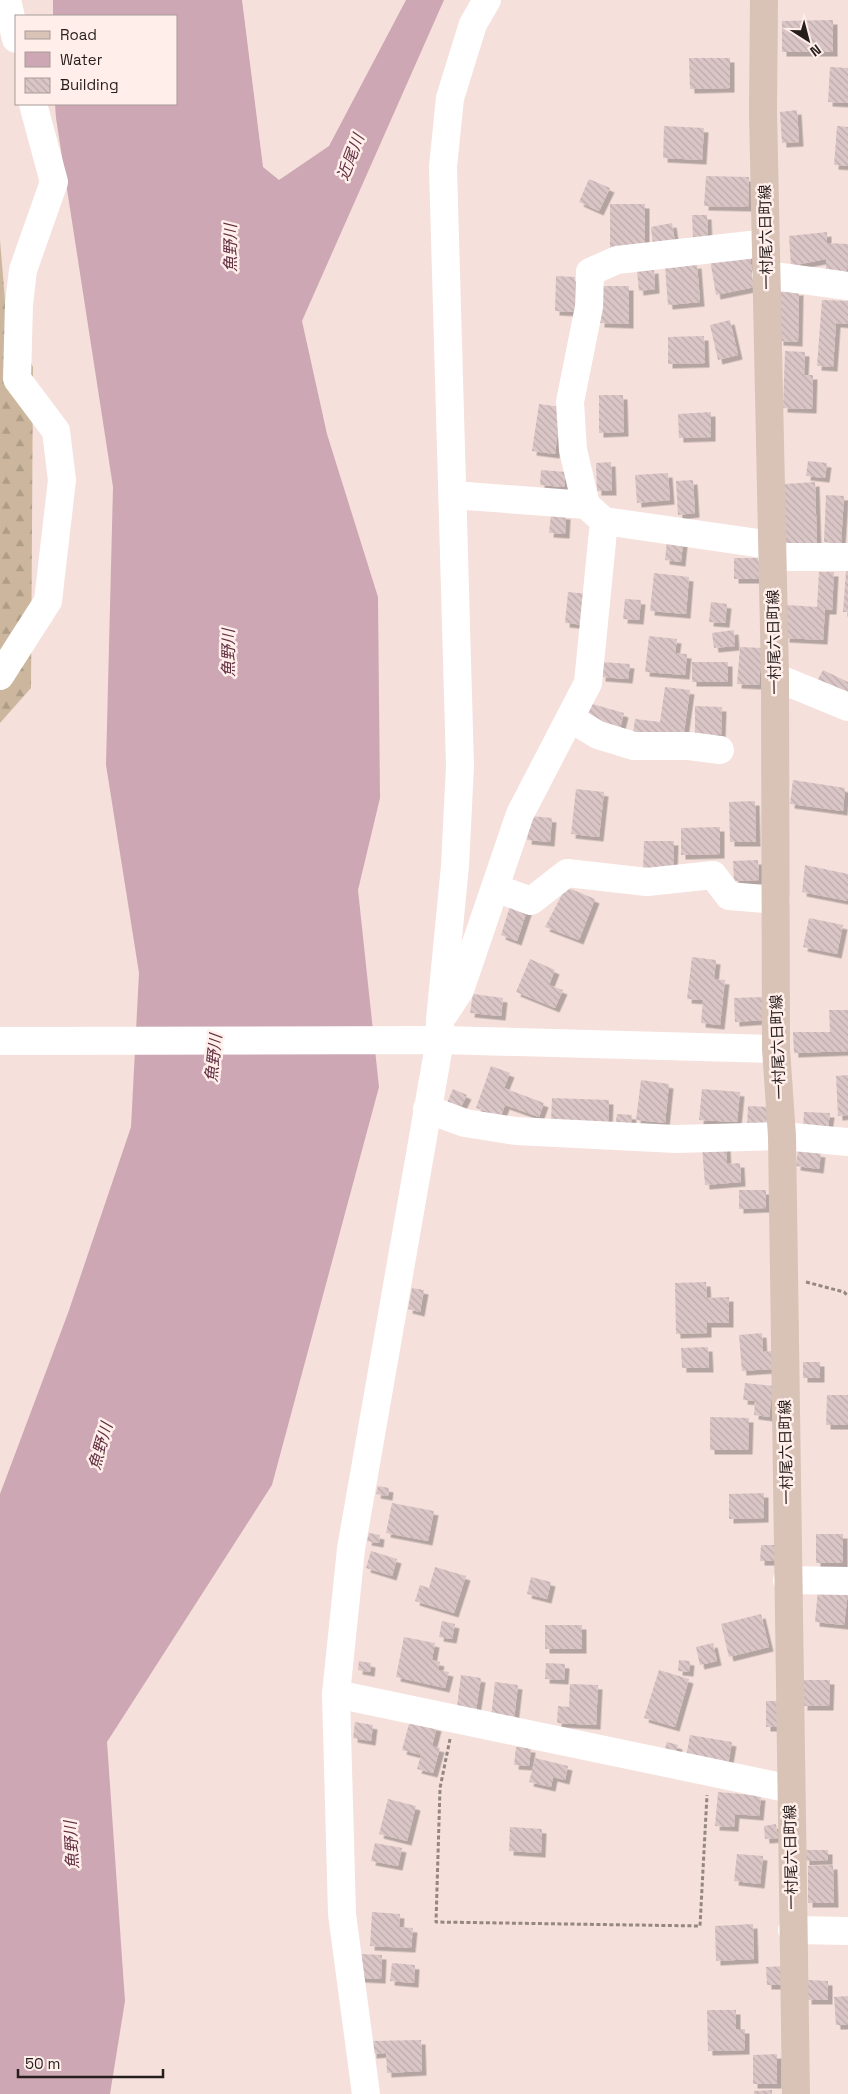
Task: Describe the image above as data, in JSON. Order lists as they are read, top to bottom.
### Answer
{
  "streets": {
    "main road": ["一村尾六日町線"]
  },
  "water": ["近尾川", "魚野川"],
  "legend": ["Road", "Water", "Building"],
  "scale_bar": "50 m",
  "north": "bottom right"
}
